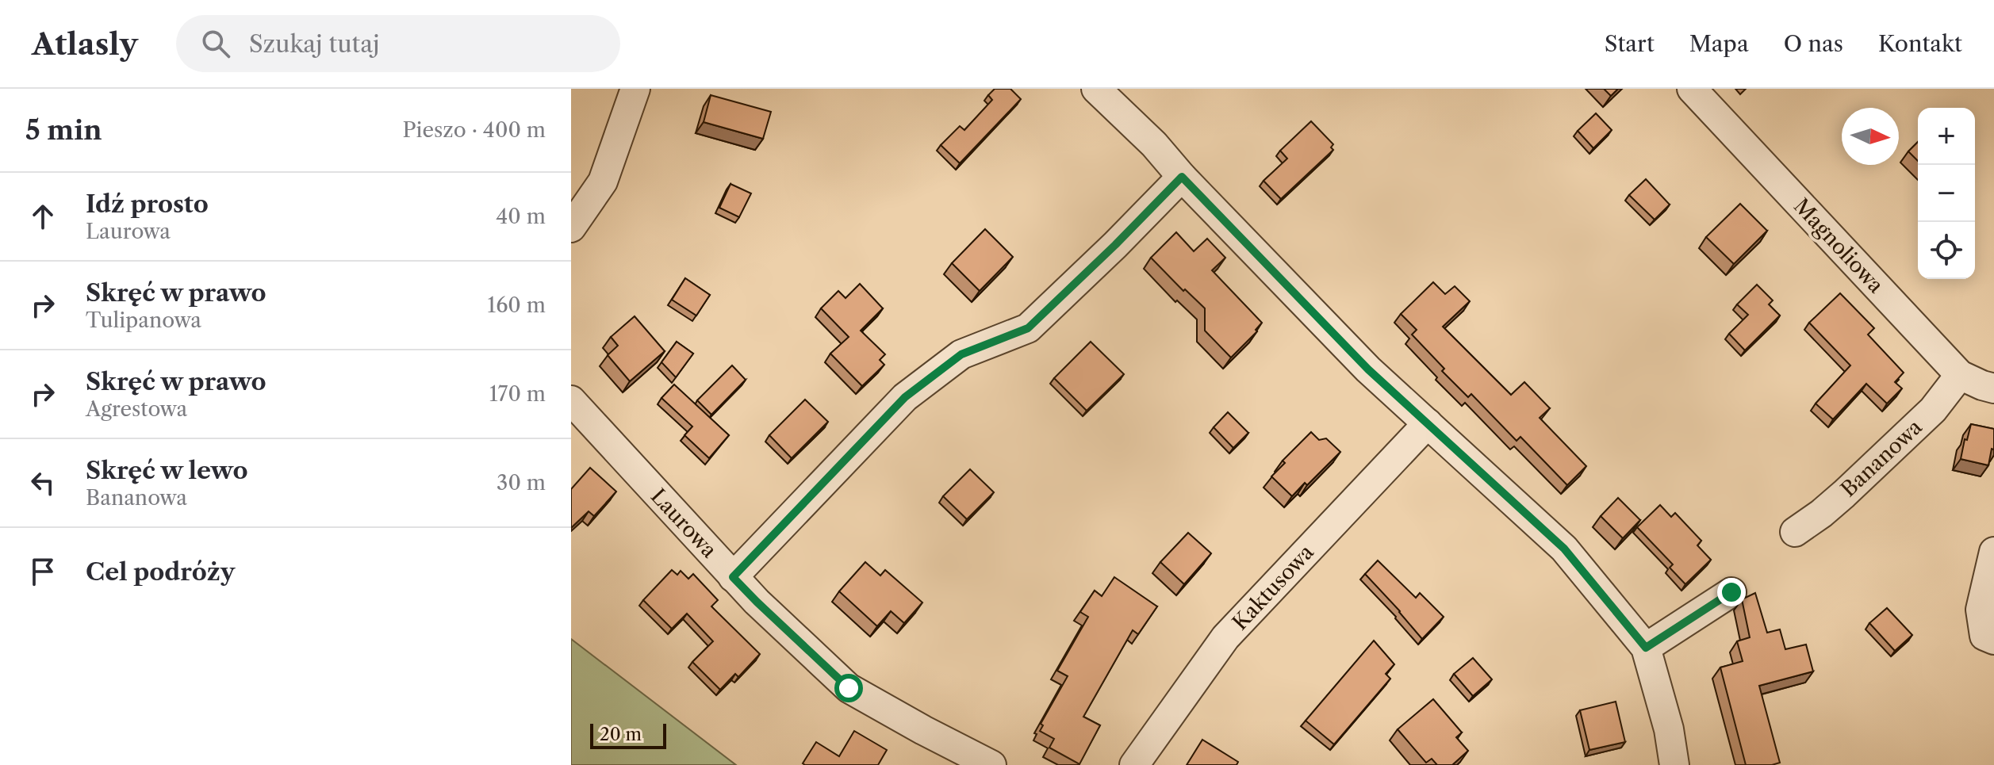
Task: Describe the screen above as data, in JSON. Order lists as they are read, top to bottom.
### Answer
{
  "streets": {
    "street": [
      "Magnoliowa",
      "Bananowa",
      "Laurowa",
      "Kaktusowa"
    ]
  },
  "crossings": [
    ["Magnoliowa", "Bananowa"]
  ],
  "scale_bar": "20 m",
  "north": "right",
  "page": {
    "header": "Atlasly",
    "search": "Szukaj tutaj",
    "nav": [
      "Start",
      "Mapa",
      "O nas",
      "Kontakt"
    ],
    "heading": ["5 min", "Pieszo · 400 m"],
    "map_buttons": ["+", "−"],
    "list": [
      ["Idź prosto", "Laurowa", "40 m"],
      ["Skręć w prawo", "Tulipanowa", "160 m"],
      ["Skręć w prawo", "Agrestowa", "170 m"],
      ["Skręć w lewo", "Bananowa", "30 m"],
      "Cel podróży"
    ],
    "scale": "20 m"
  }
}
